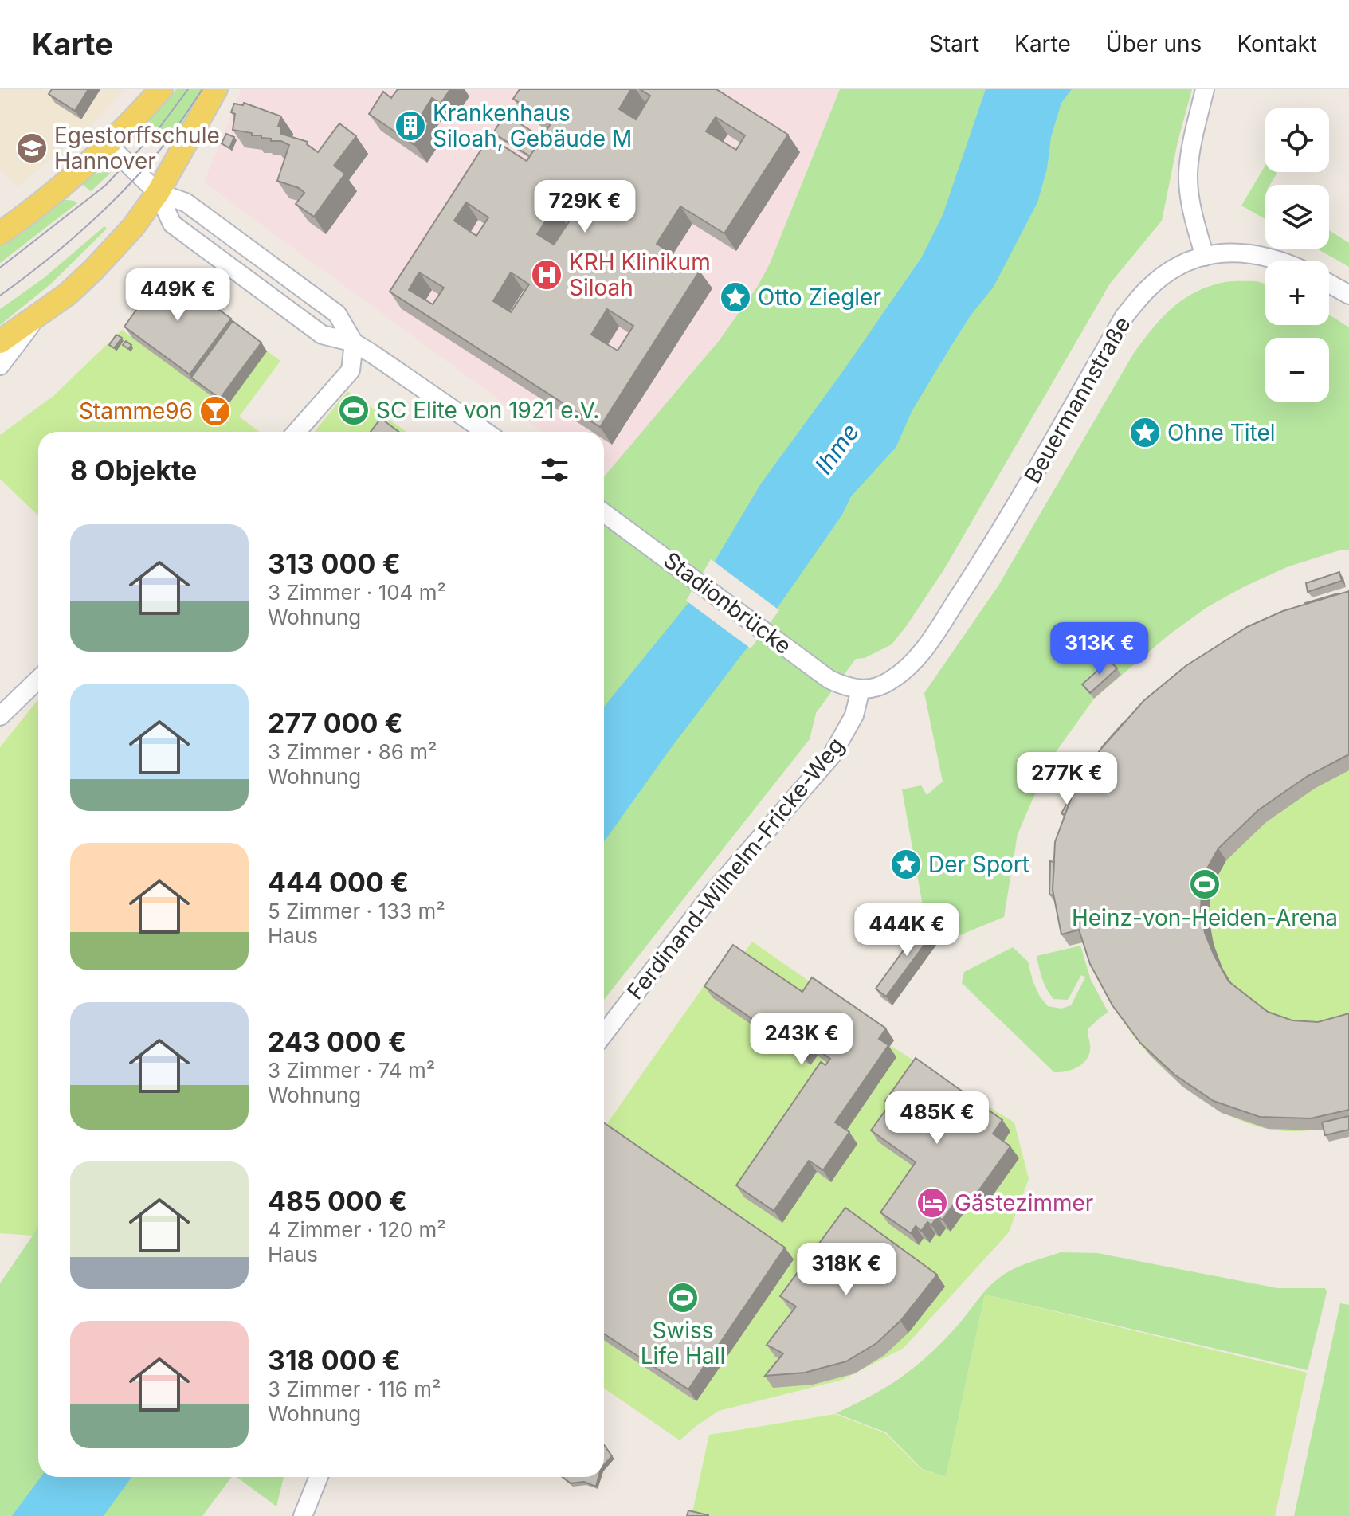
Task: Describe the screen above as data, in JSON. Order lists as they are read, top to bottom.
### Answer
{
  "streets": {
    "street": ["Beuermannstraße", "Stadionbrücke", "Ferdinand-Wilhelm-Fricke-Weg"]
  },
  "crossings": [
    ["Beuermannstraße", "Stadionbrücke"],
    ["Beuermannstraße", "Ferdinand-Wilhelm-Fricke-Weg"],
    ["Stadionbrücke", "Ferdinand-Wilhelm-Fricke-Weg"]
  ],
  "water": ["Ihme"],
  "places": {
    "building": ["Krankenhaus Siloah, Gebäude M"],
    "school or university": ["Egestorffschule Hannover"],
    "hospital": ["KRH Klinikum Siloah"],
    "place": ["Otto Ziegler", "Ohne Titel", "Der Sport"],
    "sports": ["SC Elite von 1921 e.V.", "Heinz-von-Heiden-Arena", "Swiss Life Hall"],
    "bar": ["Stamme96"],
    "hotel": ["Gästezimmer"]
  },
  "page": {
    "header": "Karte",
    "nav": [
      "Start",
      "Karte",
      "Über uns",
      "Kontakt"
    ],
    "map_buttons": ["+", "−"],
    "price": [
      "729K €",
      "449K €",
      "313K €",
      "277K €",
      "444K €",
      "243K €",
      "485K €",
      "318K €"
    ],
    "heading": "8 Objekte",
    "list": [
      {
        "name": "313 000 €",
        "note": "3 Zimmer · 104 m² · Wohnung"
      },
      {
        "name": "277 000 €",
        "note": "3 Zimmer · 86 m² · Wohnung"
      },
      {
        "name": "444 000 €",
        "note": "5 Zimmer · 133 m² · Haus"
      },
      {
        "name": "243 000 €",
        "note": "3 Zimmer · 74 m² · Wohnung"
      },
      {
        "name": "485 000 €",
        "note": "4 Zimmer · 120 m² · Haus"
      },
      {
        "name": "318 000 €",
        "note": "3 Zimmer · 116 m² · Wohnung"
      }
    ]
  }
}
